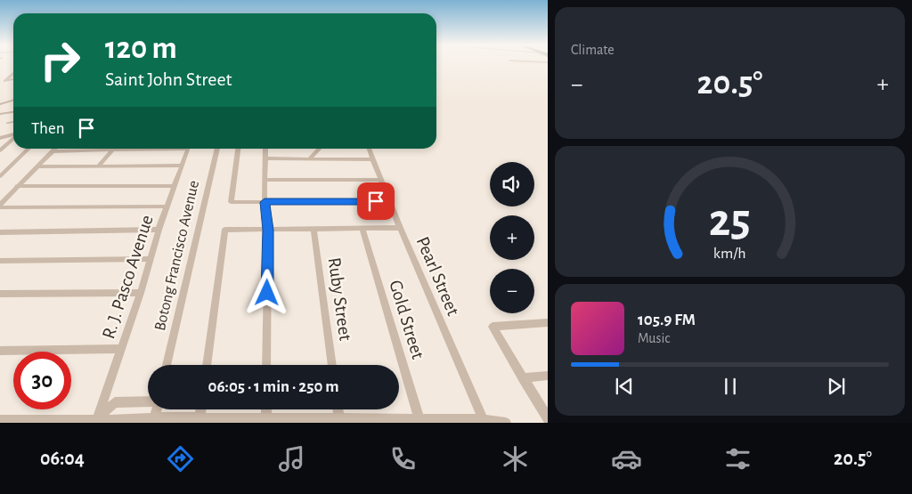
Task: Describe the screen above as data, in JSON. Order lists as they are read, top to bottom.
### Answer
{
  "streets": {
    "street": [
      "Botong Francisco Avenue",
      "Pearl Street",
      "R. J. Pasco Avenue",
      "Ruby Street",
      "Gold Street"
    ]
  },
  "page": {
    "tile": "Climate",
    "turn": ["120 m", "Saint John Street"],
    "heat": ["−", "20.5°", "+"],
    "then": "Then",
    "map_buttons": ["+", "−"],
    "song": ["105.9 FM", "Music"],
    "limit": "30",
    "trip": "06:05 · 1 min · 250 m",
    "tabs": ["06:04", "20.5°"],
    "gauge": ["25", "km/h"]
  }
}
